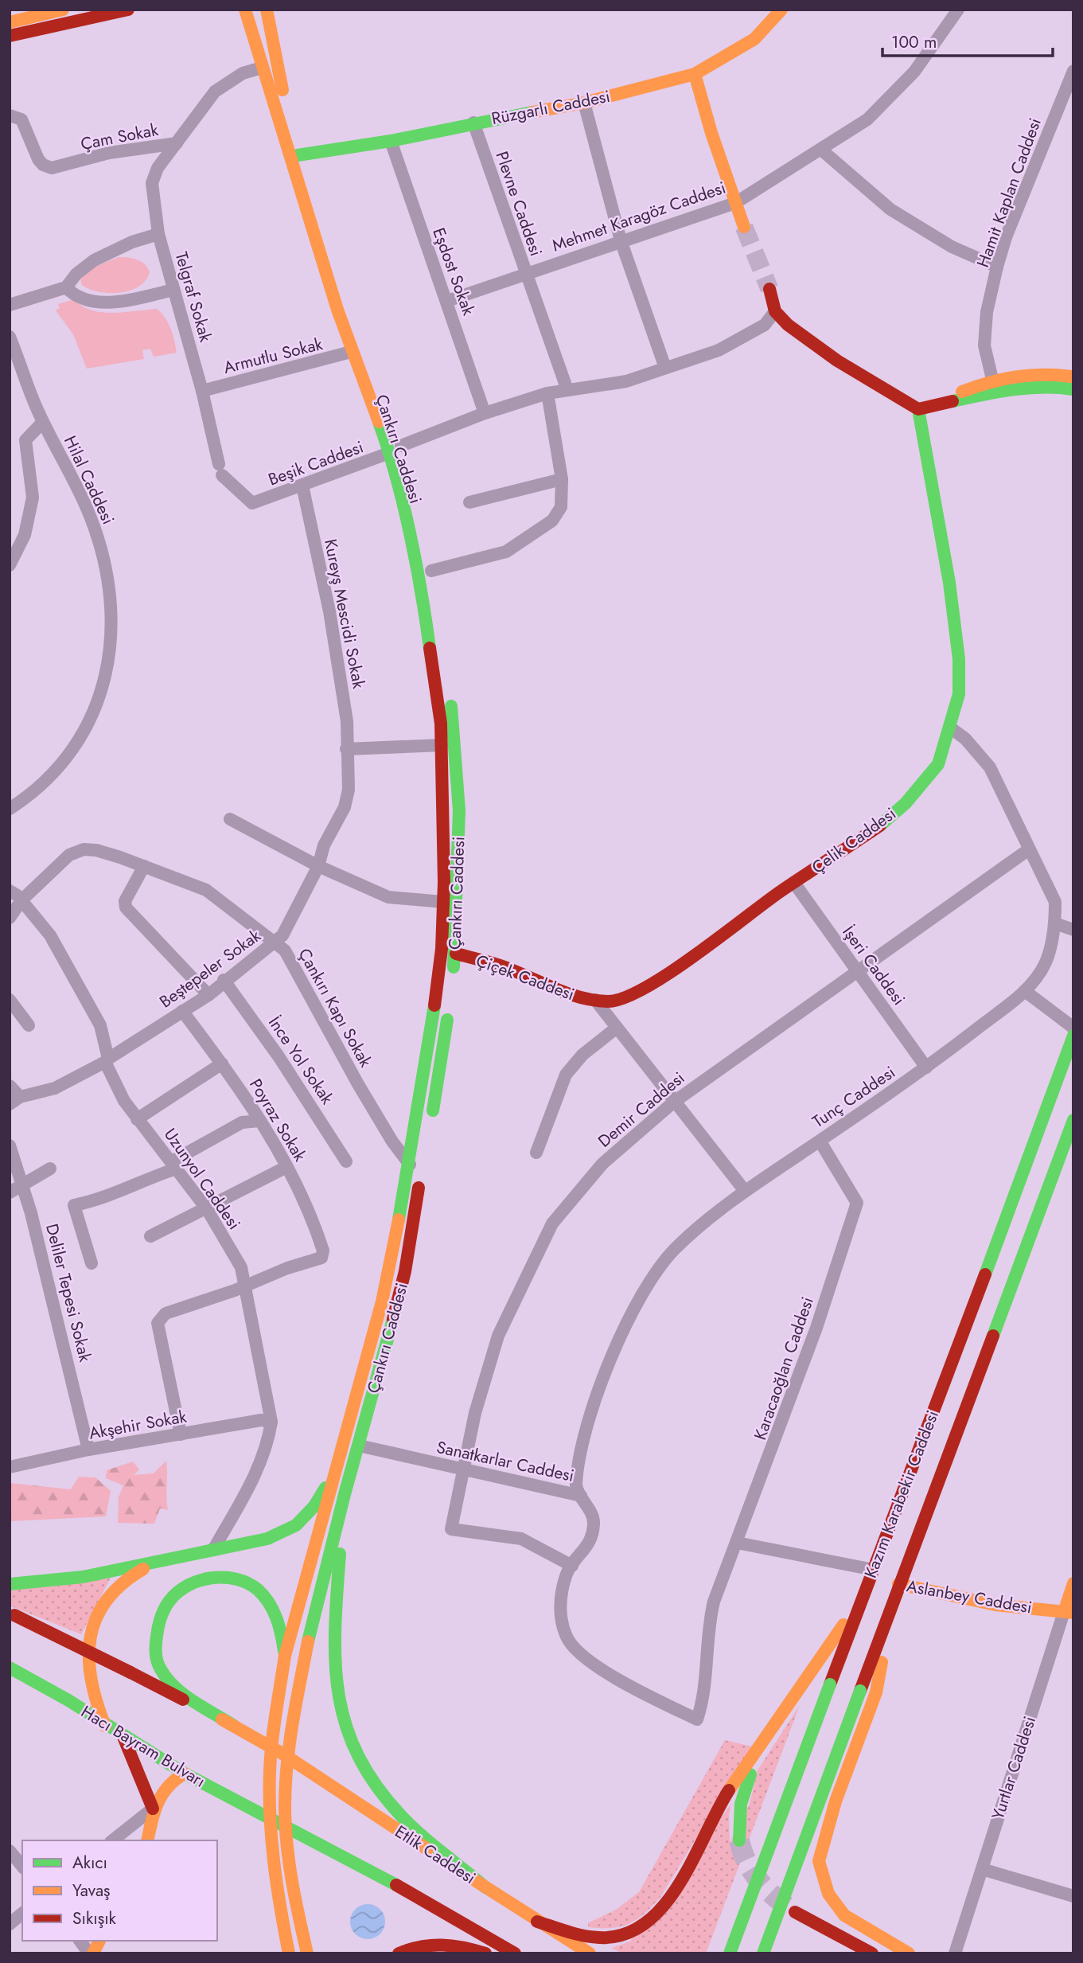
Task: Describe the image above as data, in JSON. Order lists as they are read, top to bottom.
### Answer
{
  "streets": {
    "main road": [
      "Rüzgarlı Caddesi",
      "Çankırı Caddesi",
      "Çelik Caddesi",
      "Çiçek Caddesi",
      "Kazım Karabekir Caddesi",
      "Aslanbey Caddesi",
      "Hacı Bayram Bulvarı",
      "Yurtlar Caddesi",
      "Etlik Caddesi"
    ],
    "street": [
      "Çam Sokak",
      "Hamit Kaplan Caddesi",
      "Plevne Caddesi",
      "Mehmet Karagöz Caddesi",
      "Eşdost Sokak",
      "Telgraf Sokak",
      "Armutlu Sokak",
      "Beşik Caddesi",
      "Hilal Caddesi",
      "Kureyş Mescidi Sokak",
      "İşeri Caddesi",
      "Beştepeler Sokak",
      "Çankırı Kapı Sokak",
      "İnce Yol Sokak",
      "Tunç Caddesi",
      "Demir Caddesi",
      "Poyraz Sokak",
      "Uzunyol Caddesi",
      "Deliler Tepesi Sokak",
      "Karacaoğlan Caddesi",
      "Akşehir Sokak",
      "Sanatkarlar Caddesi"
    ]
  },
  "crossings": [
    ["Rüzgarlı Caddesi", "Plevne Caddesi"],
    ["Rüzgarlı Caddesi", "Eşdost Sokak"],
    ["Rüzgarlı Caddesi", "Çankırı Caddesi"],
    ["Çam Sokak", "Telgraf Sokak"],
    ["Çam Sokak", "Çankırı Caddesi"],
    ["Plevne Caddesi", "Mehmet Karagöz Caddesi"],
    ["Mehmet Karagöz Caddesi", "Eşdost Sokak"],
    ["Telgraf Sokak", "Armutlu Sokak"],
    ["Telgraf Sokak", "Beşik Caddesi"],
    ["Armutlu Sokak", "Çankırı Caddesi"],
    ["Çankırı Caddesi", "Beşik Caddesi"],
    ["Çankırı Caddesi", "Çiçek Caddesi"],
    ["Çankırı Caddesi", "Çankırı Kapı Sokak"],
    ["Çankırı Caddesi", "Sanatkarlar Caddesi"],
    ["Beşik Caddesi", "Kureyş Mescidi Sokak"],
    ["Kureyş Mescidi Sokak", "Çankırı Kapı Sokak"],
    ["Çelik Caddesi", "İşeri Caddesi"],
    ["Çelik Caddesi", "Çiçek Caddesi"],
    ["Çelik Caddesi", "Tunç Caddesi"],
    ["İşeri Caddesi", "Tunç Caddesi"],
    ["İşeri Caddesi", "Demir Caddesi"],
    ["Beştepeler Sokak", "Çankırı Kapı Sokak"],
    ["Beştepeler Sokak", "İnce Yol Sokak"],
    ["Beştepeler Sokak", "Poyraz Sokak"],
    ["Beştepeler Sokak", "Uzunyol Caddesi"],
    ["Tunç Caddesi", "Demir Caddesi"],
    ["Tunç Caddesi", "Karacaoğlan Caddesi"],
    ["Tunç Caddesi", "Sanatkarlar Caddesi"],
    ["Demir Caddesi", "Sanatkarlar Caddesi"],
    ["Poyraz Sokak", "Uzunyol Caddesi"],
    ["Uzunyol Caddesi", "Akşehir Sokak"],
    ["Deliler Tepesi Sokak", "Akşehir Sokak"],
    ["Karacaoğlan Caddesi", "Sanatkarlar Caddesi"],
    ["Kazım Karabekir Caddesi", "Aslanbey Caddesi"],
    ["Aslanbey Caddesi", "Yurtlar Caddesi"]
  ],
  "legend": ["Akıcı", "Yavaş", "Sıkışık"],
  "scale_bar": "100 m"
}
